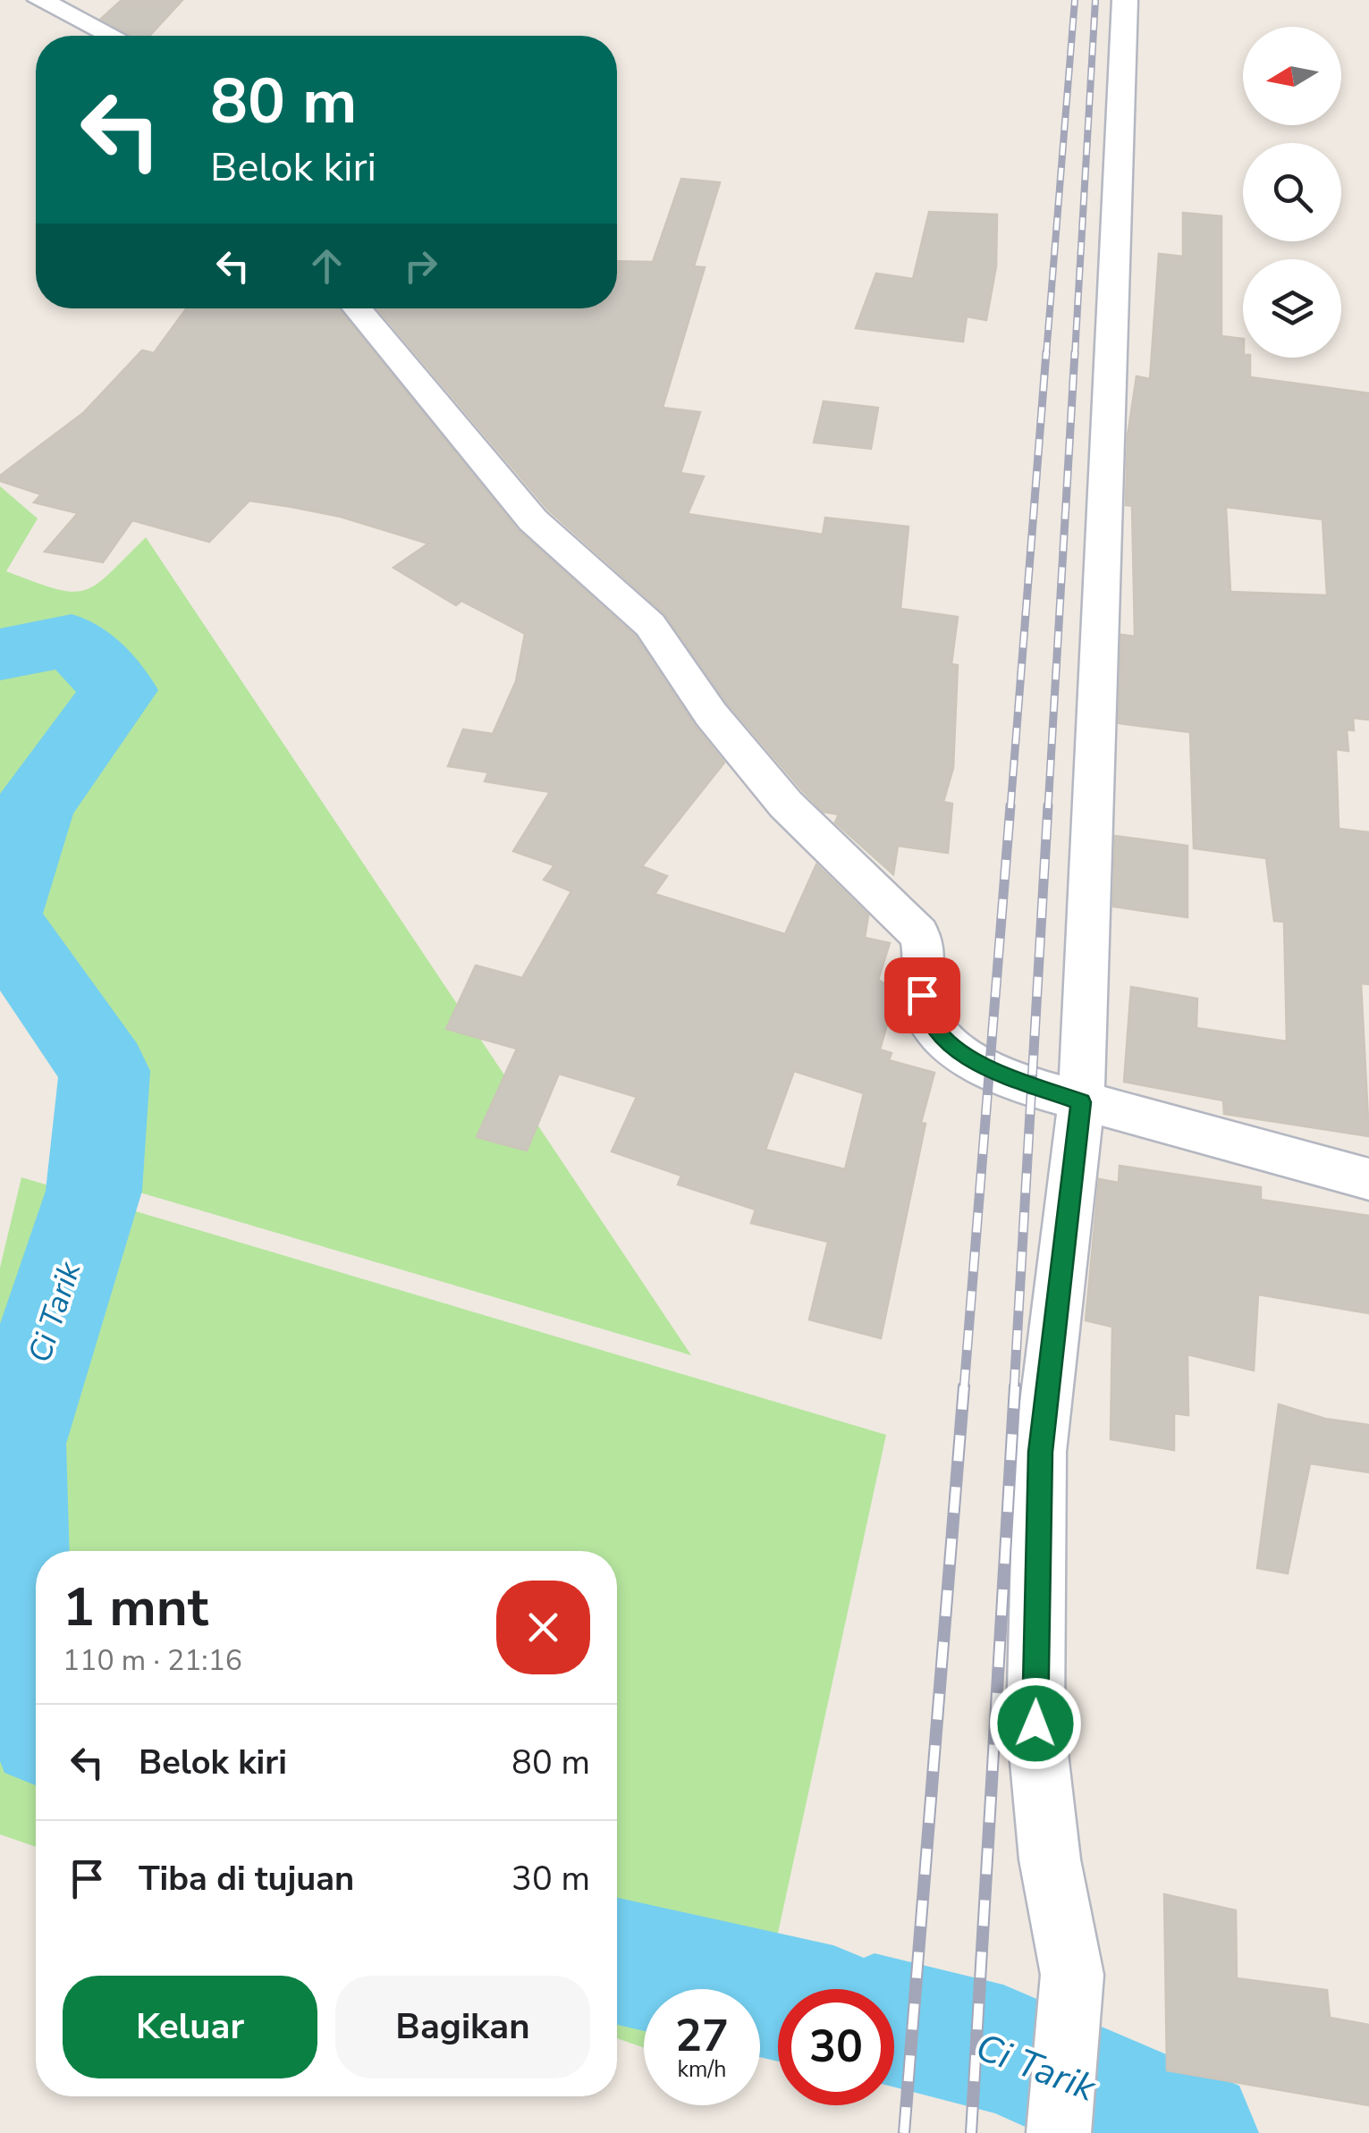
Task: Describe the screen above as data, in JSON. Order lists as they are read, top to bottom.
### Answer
{
  "water": ["Ci Tarik"],
  "north": "left",
  "page": {
    "turn": ["80 m", "Belok kiri"],
    "heading": ["1 mnt", "110 m · 21:16"],
    "list": [
      {
        "name": "Belok kiri",
        "value": "80 m"
      },
      {
        "name": "Tiba di tujuan",
        "value": "30 m"
      }
    ],
    "buttons": ["Keluar", "Bagikan"],
    "speed": "27 km/h",
    "limit": "30"
  }
}
